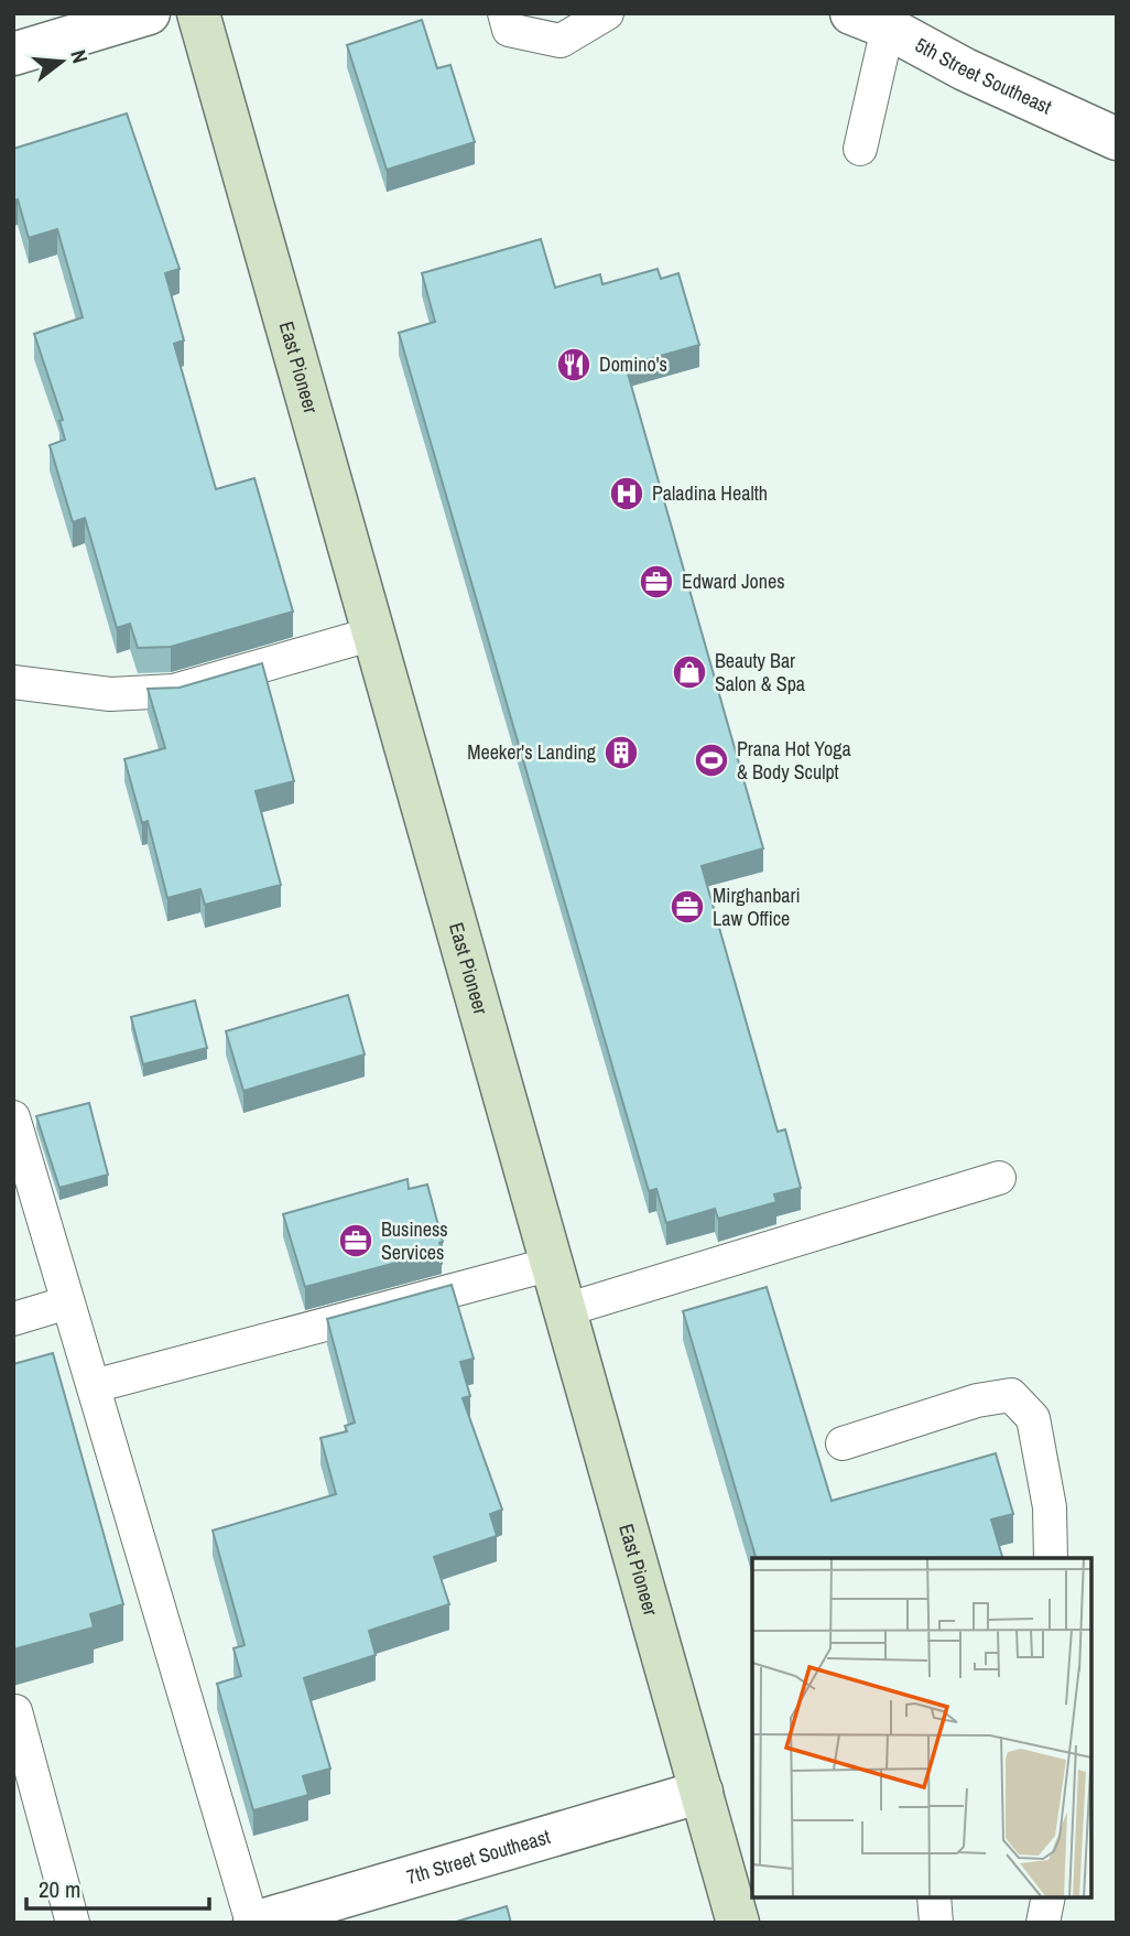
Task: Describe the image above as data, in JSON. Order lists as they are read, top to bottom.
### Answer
{
  "streets": {
    "main road": ["East Pioneer"],
    "street": ["5th Street Southeast", "7th Street Southeast"]
  },
  "crossings": [
    ["East Pioneer", "7th Street Southeast"]
  ],
  "places": {
    "restaurant": ["Domino's"],
    "hospital": ["Paladina Health"],
    "office": ["Edward Jones", "Mirghanbari Law Office", "Business Services"],
    "shop": ["Beauty Bar Salon & Spa"],
    "building": ["Meeker's Landing"],
    "sports": ["Prana Hot Yoga & Body Sculpt"]
  },
  "scale_bar": "20 m",
  "north": "right"
}
